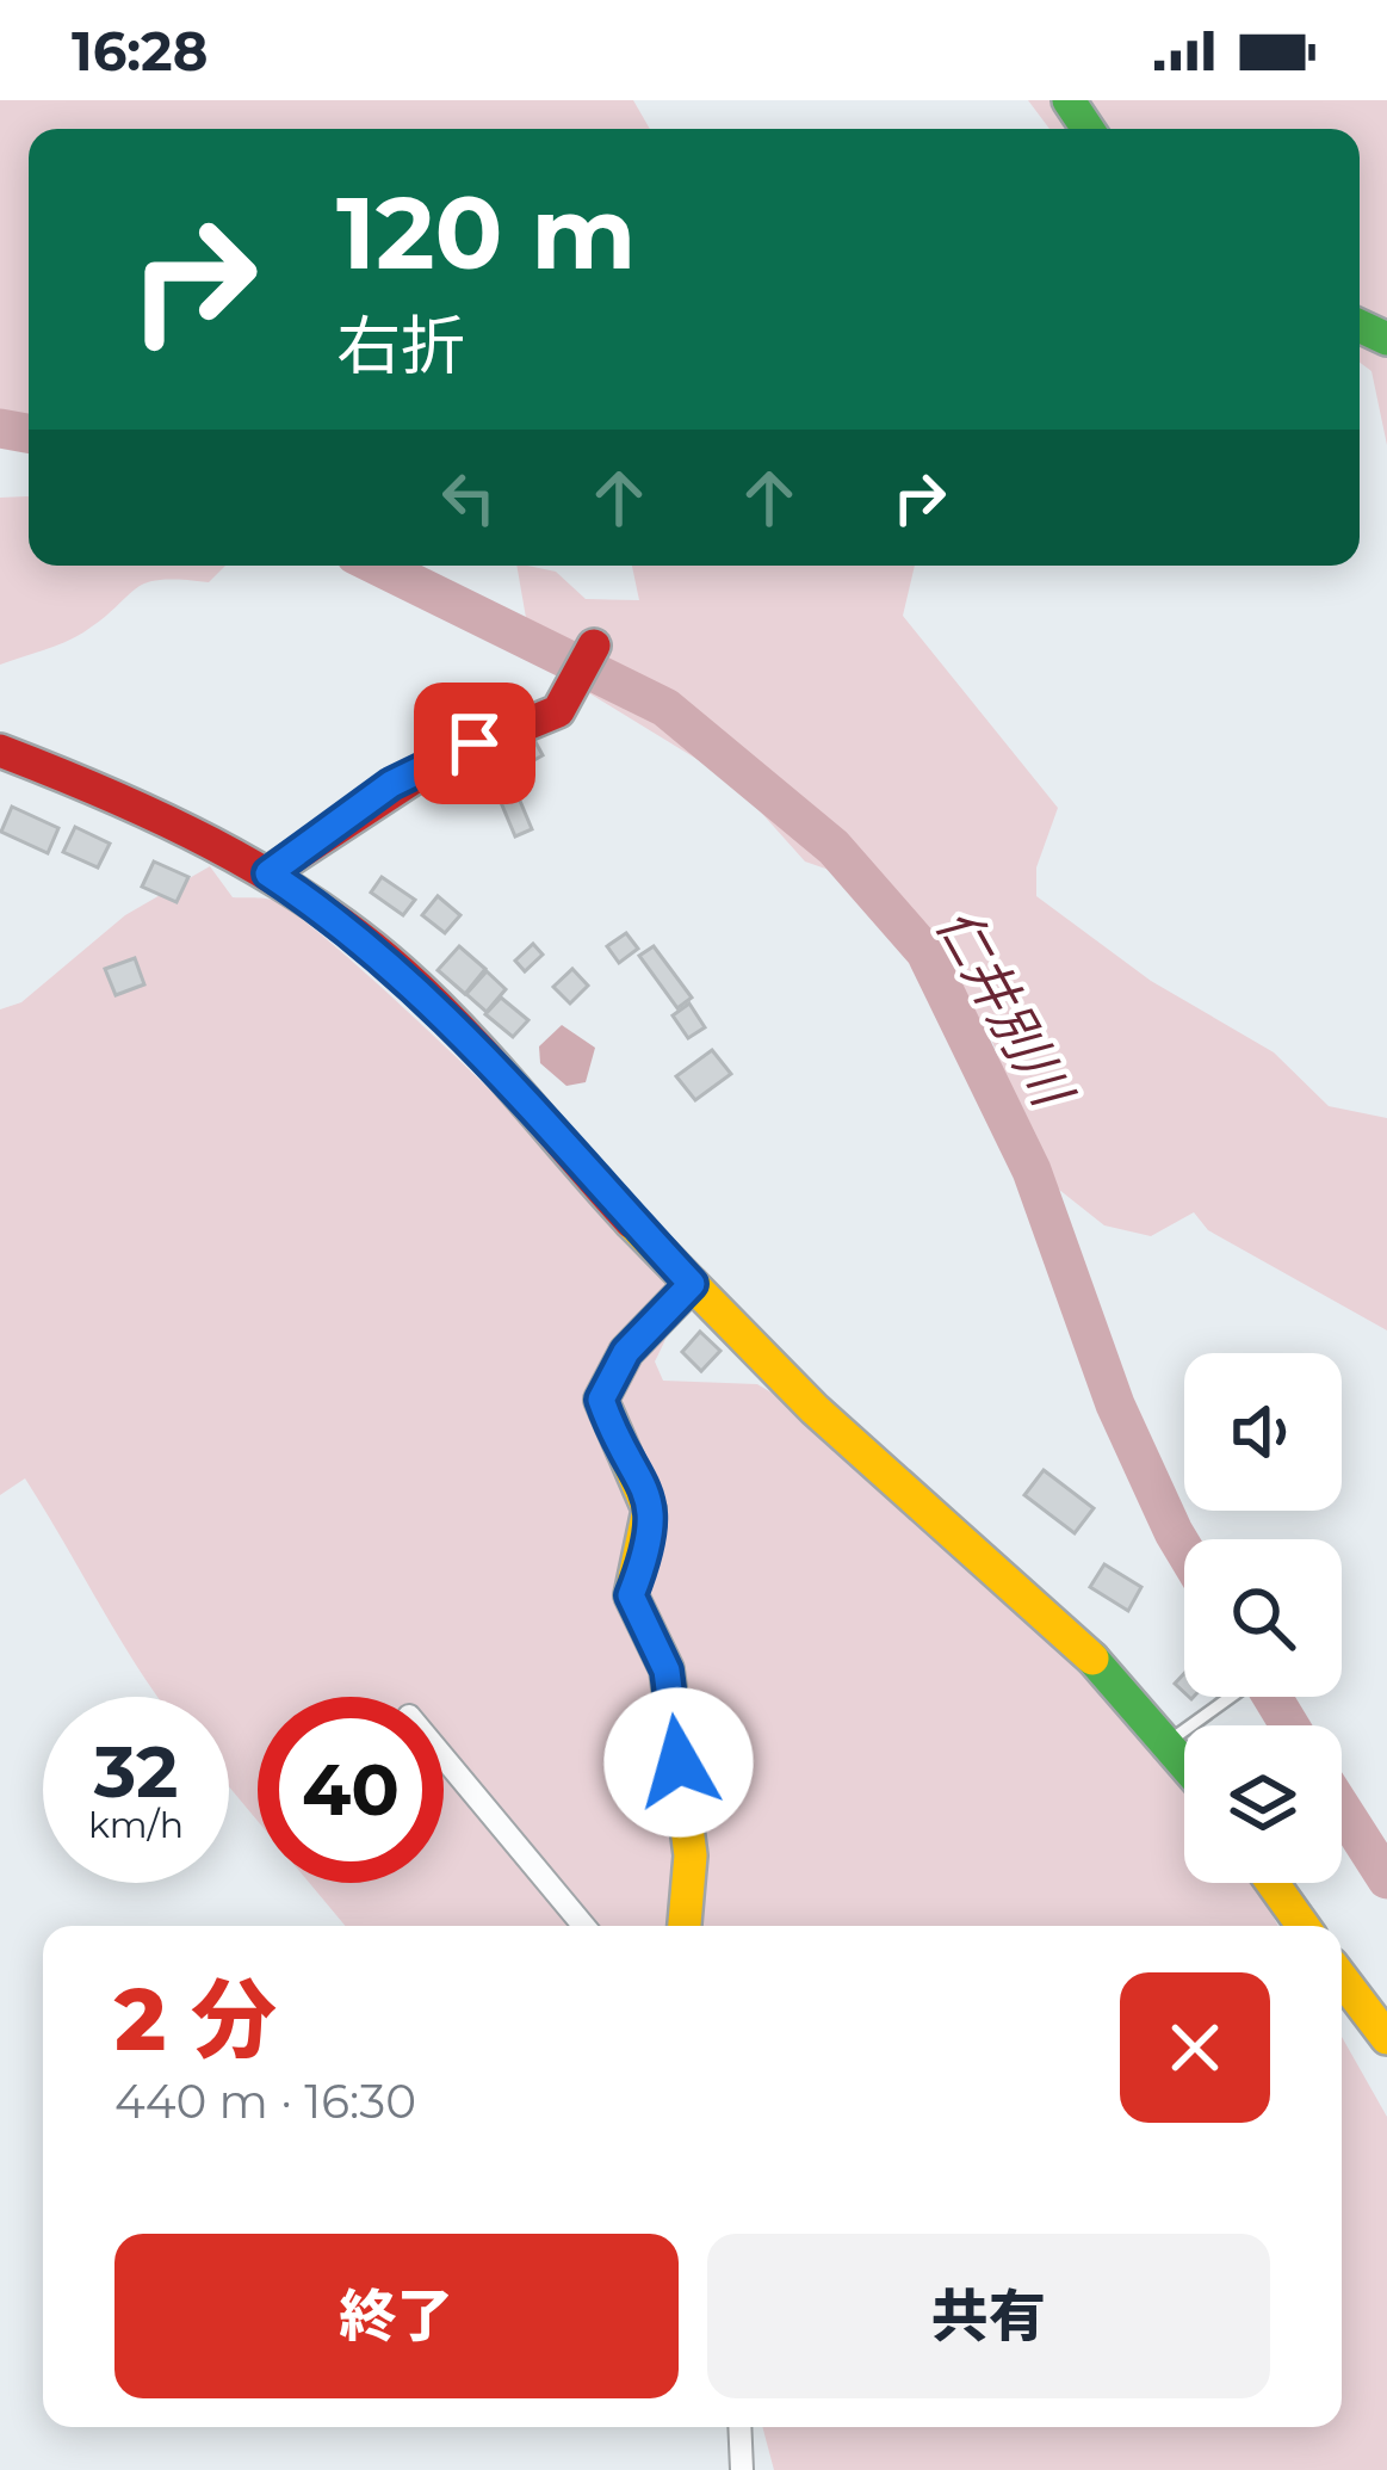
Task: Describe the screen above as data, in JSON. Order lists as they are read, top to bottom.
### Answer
{
  "water": ["仁井別川"],
  "page": {
    "status": "16:28",
    "turn": ["120 m", "右折"],
    "speed": "32 km/h",
    "limit": "40",
    "heading": ["2 分", "440 m · 16:30"],
    "buttons": ["終了", "共有"]
  }
}
